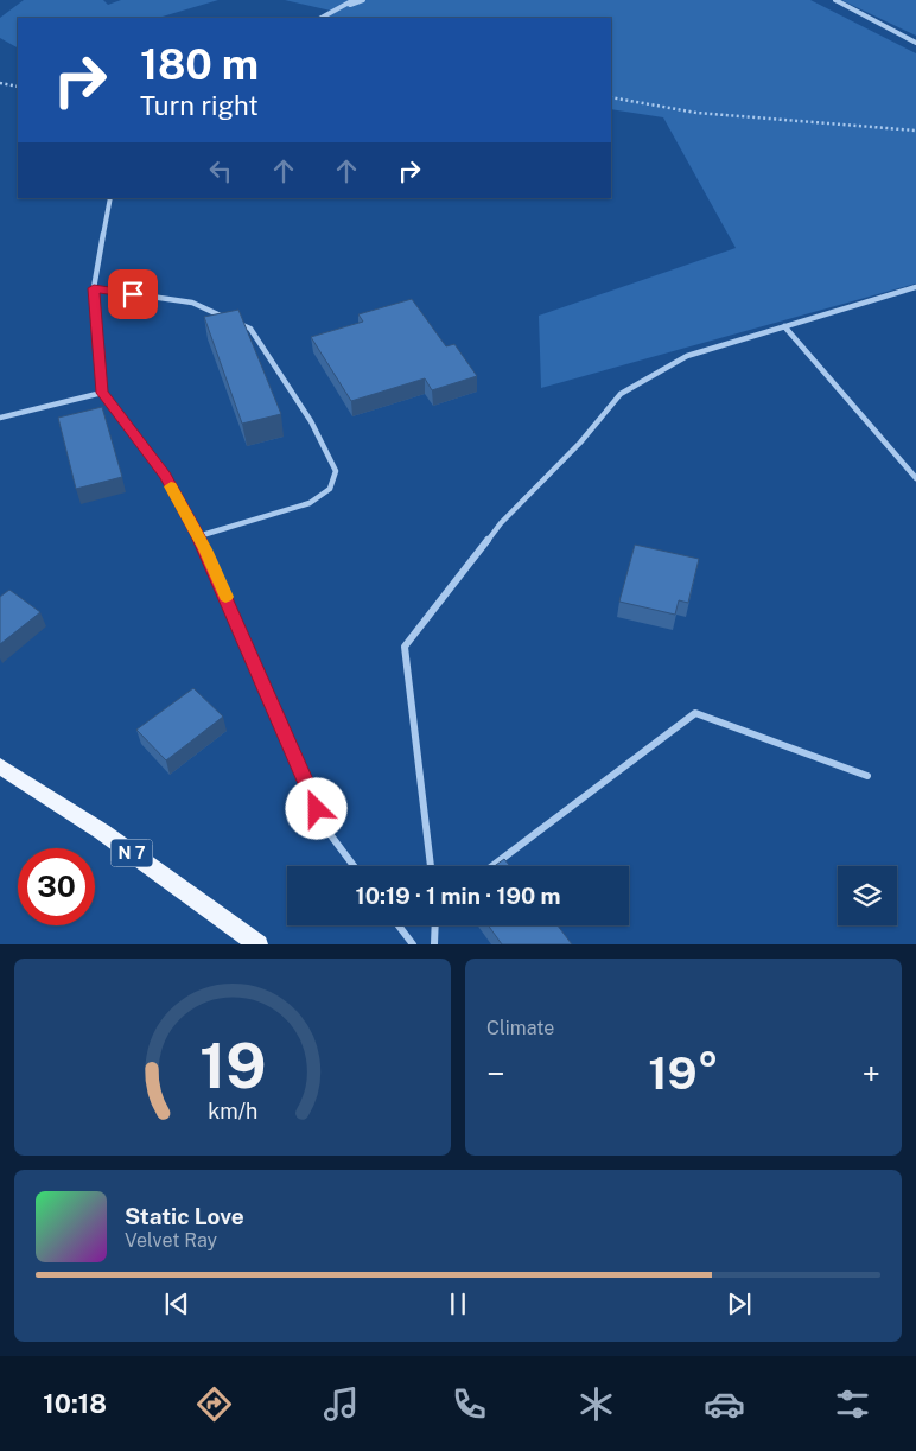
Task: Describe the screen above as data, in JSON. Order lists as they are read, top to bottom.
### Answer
{
  "streets": {
    "main road": ["N 7"]
  },
  "page": {
    "turn": ["180 m", "Turn right"],
    "limit": "30",
    "trip": "10:19 · 1 min · 190 m",
    "tile": "Climate",
    "heat": ["−", "19°", "+"],
    "song": ["Static Love", "Velvet Ray"],
    "tabs": "10:18",
    "gauge": ["19", "km/h"]
  }
}
